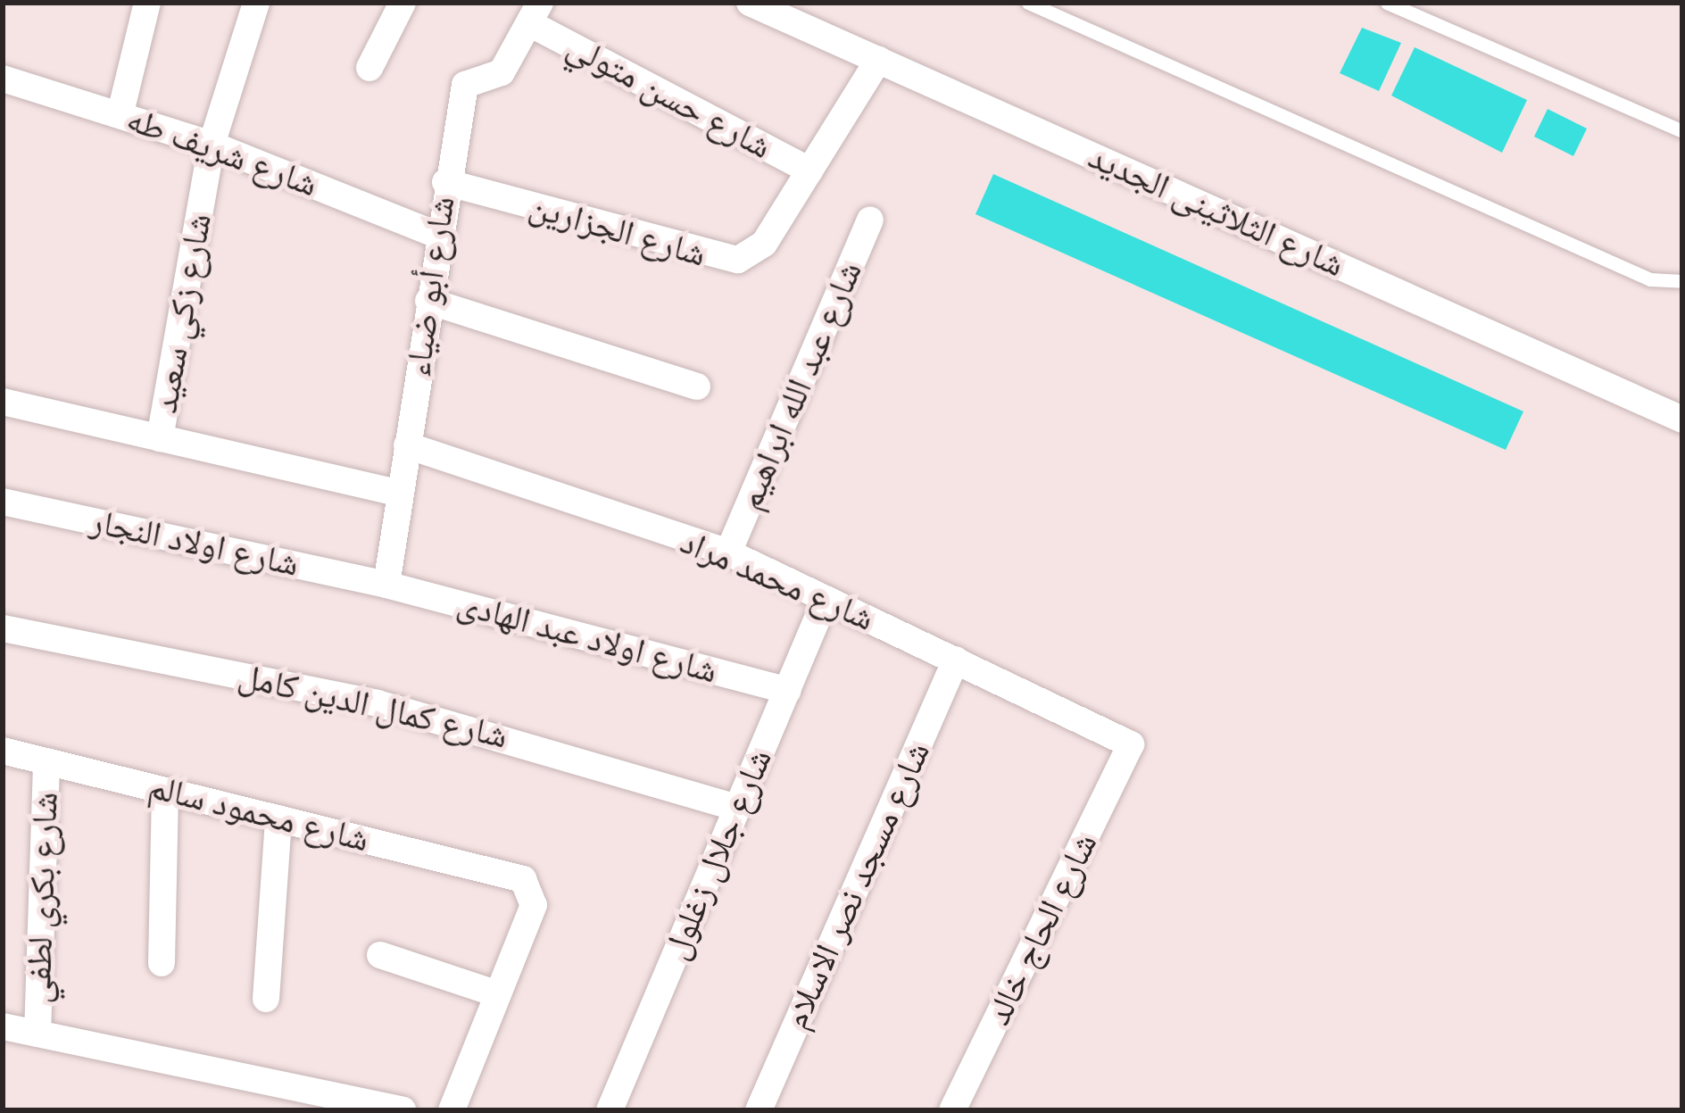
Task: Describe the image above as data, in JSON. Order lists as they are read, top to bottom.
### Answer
{
  "streets": {
    "street": [
      "شارع حسن متولي",
      "شارع شريف طه",
      "شارع الثلاثينى الجديد",
      "شارع الجزارين",
      "شارع أبو ضياء",
      "شارع زكي سعيد",
      "شارع عبد الله ابراهيم",
      "شارع اولاد النجار",
      "شارع محمد مراد",
      "شارع اولاد عبد الهادى",
      "شارع كمال الدين كامل",
      "شارع محمود سالم",
      "شارع جلال زغلول",
      "شارع مسجد نصر الاسلام",
      "شارع بكري لطفي",
      "شارع الحاج خالد"
    ]
  },
  "crossings": [
    ["شارع حسن متولي", "شارع الجزارين"],
    ["شارع حسن متولي", "شارع أبو ضياء"],
    ["شارع شريف طه", "شارع أبو ضياء"],
    ["شارع شريف طه", "شارع زكي سعيد"],
    ["شارع الثلاثينى الجديد", "شارع الجزارين"],
    ["شارع الجزارين", "شارع أبو ضياء"],
    ["شارع أبو ضياء", "شارع اولاد النجار"],
    ["شارع أبو ضياء", "شارع محمد مراد"],
    ["شارع أبو ضياء", "شارع اولاد عبد الهادى"],
    ["شارع عبد الله ابراهيم", "شارع محمد مراد"],
    ["شارع اولاد النجار", "شارع اولاد عبد الهادى"],
    ["شارع محمد مراد", "شارع جلال زغلول"],
    ["شارع محمد مراد", "شارع مسجد نصر الاسلام"],
    ["شارع محمد مراد", "شارع الحاج خالد"],
    ["شارع اولاد عبد الهادى", "شارع جلال زغلول"],
    ["شارع كمال الدين كامل", "شارع جلال زغلول"],
    ["شارع محمود سالم", "شارع بكري لطفي"]
  ]
}
